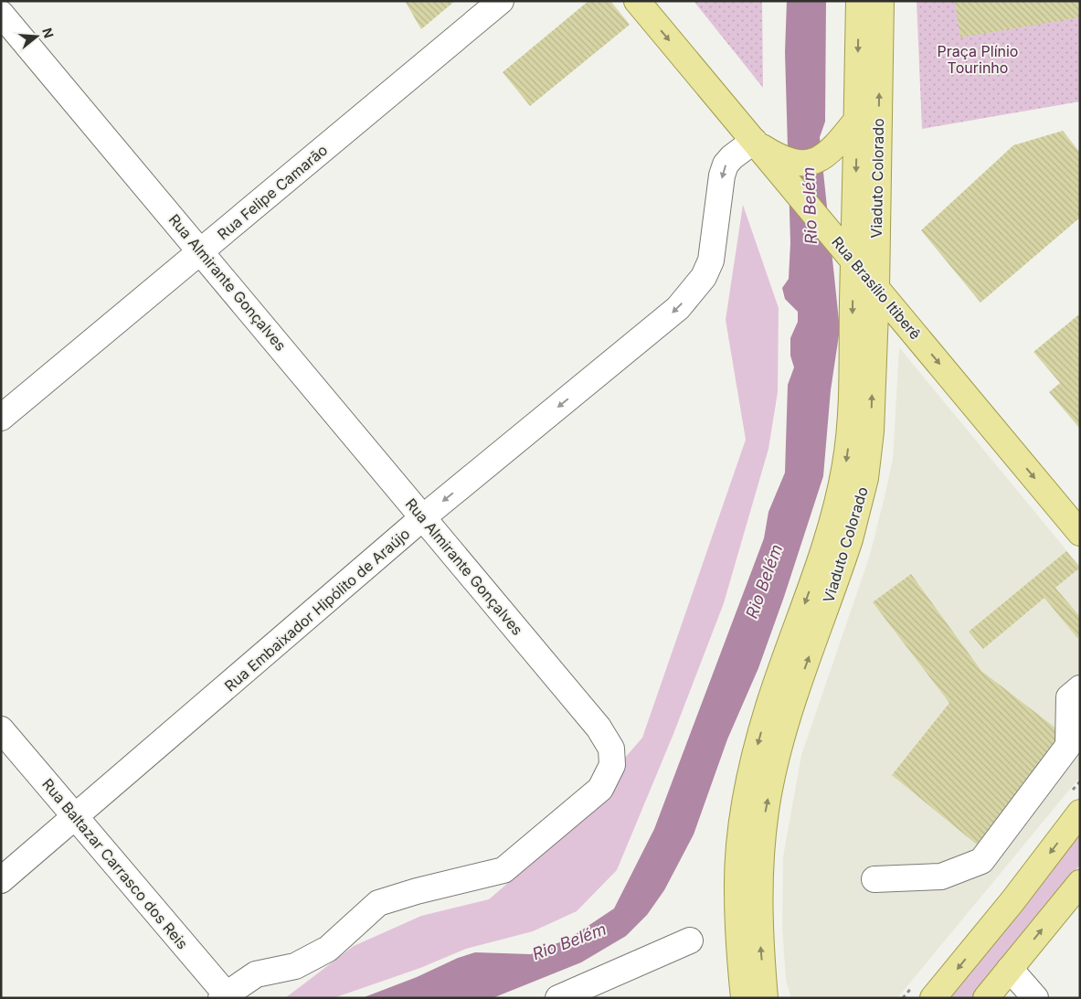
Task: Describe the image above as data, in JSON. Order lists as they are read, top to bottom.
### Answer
{
  "streets": {
    "main road": ["Viaduto Colorado", "Rua Brasílio Itiberê"],
    "street": [
      "Rua Felipe Camarão",
      "Rua Almirante Gonçalves",
      "Rua Embaixador Hipólito de Araújo",
      "Rua Baltazar Carrasco dos Reis"
    ]
  },
  "crossings": [
    ["Viaduto Colorado", "Rua Brasílio Itiberê"],
    ["Rua Felipe Camarão", "Rua Almirante Gonçalves"],
    ["Rua Almirante Gonçalves", "Rua Embaixador Hipólito de Araújo"],
    ["Rua Almirante Gonçalves", "Rua Baltazar Carrasco dos Reis"],
    ["Rua Brasílio Itiberê", "Rua Embaixador Hipólito de Araújo"],
    ["Rua Embaixador Hipólito de Araújo", "Rua Baltazar Carrasco dos Reis"]
  ],
  "one_way": ["Rua Brasílio Itiberê", "Rua Embaixador Hipólito de Araújo"],
  "water": ["Rio Belém"],
  "parks": ["Praça Plínio Tourinho"],
  "north": "right"
}
